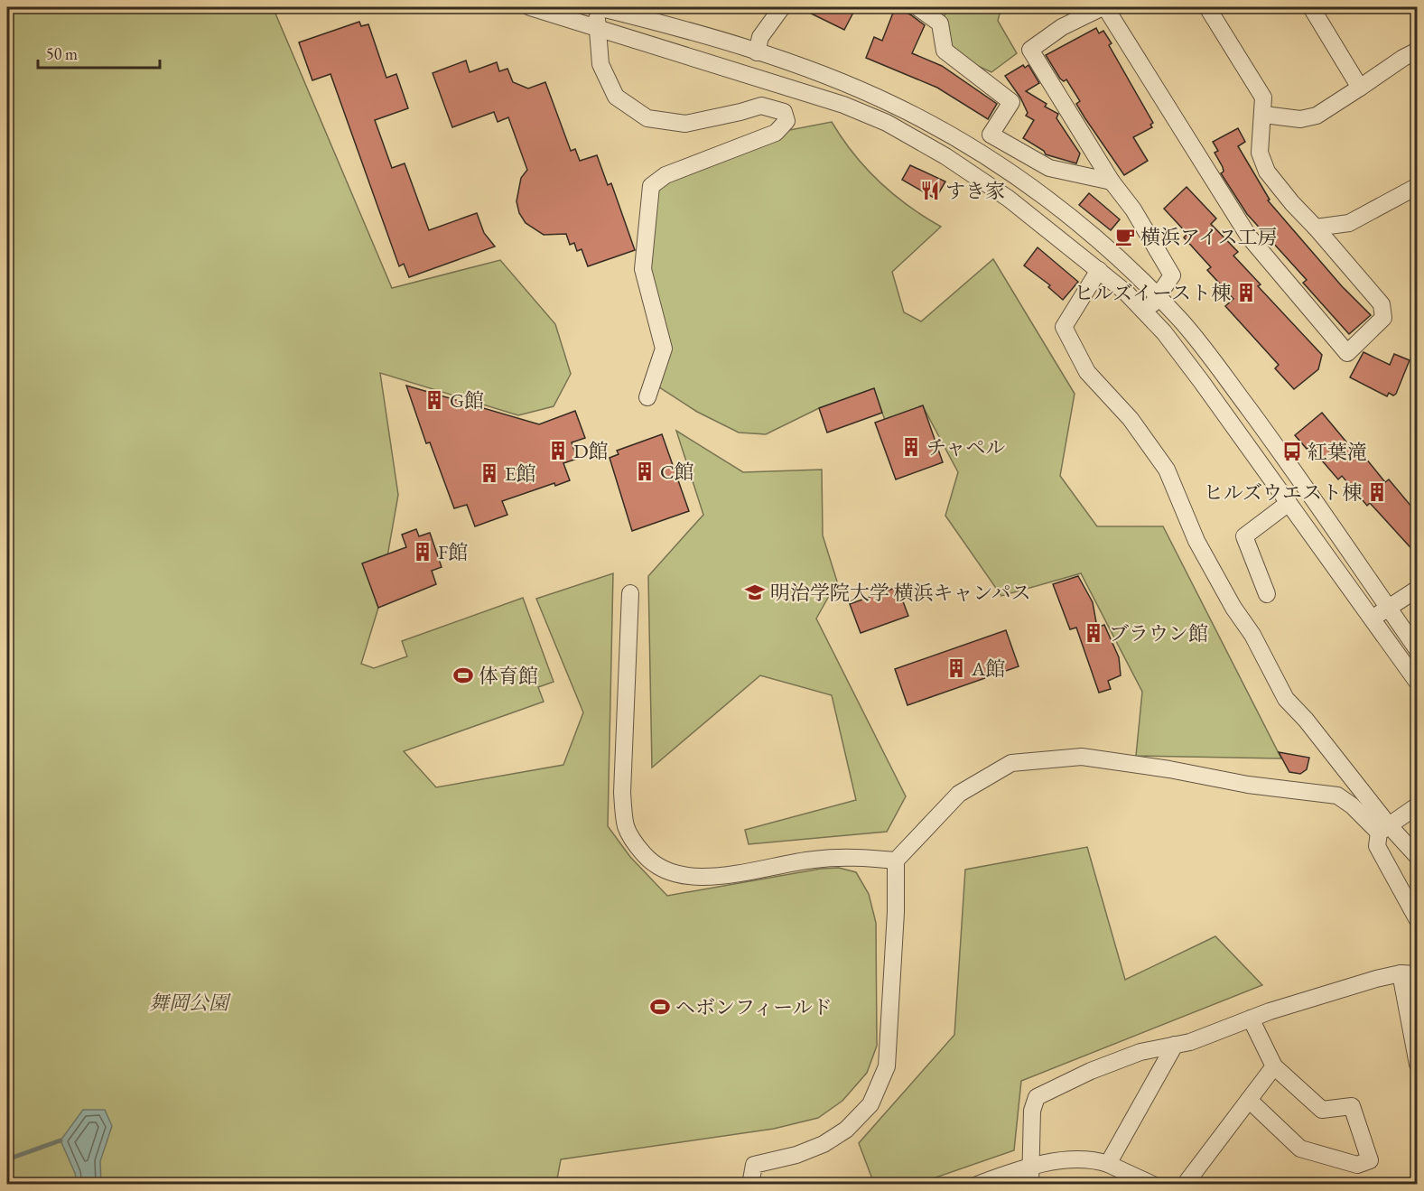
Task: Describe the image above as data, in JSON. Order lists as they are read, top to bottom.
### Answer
{
  "parks": ["舞岡公園"],
  "places": {
    "restaurant": ["すき家"],
    "cafe": ["横浜アイス工房"],
    "building": [
      "ヒルズイースト棟",
      "G館",
      "チャペル",
      "D館",
      "C館",
      "E館",
      "ヒルズウエスト棟",
      "F館",
      "ブラウン館",
      "A館"
    ],
    "bus stop": ["紅葉滝"],
    "school or university": ["明治学院大学 横浜キャンパス"],
    "sports": ["体育館", "ヘボンフィールド"]
  },
  "scale_bar": "50 m"
}
